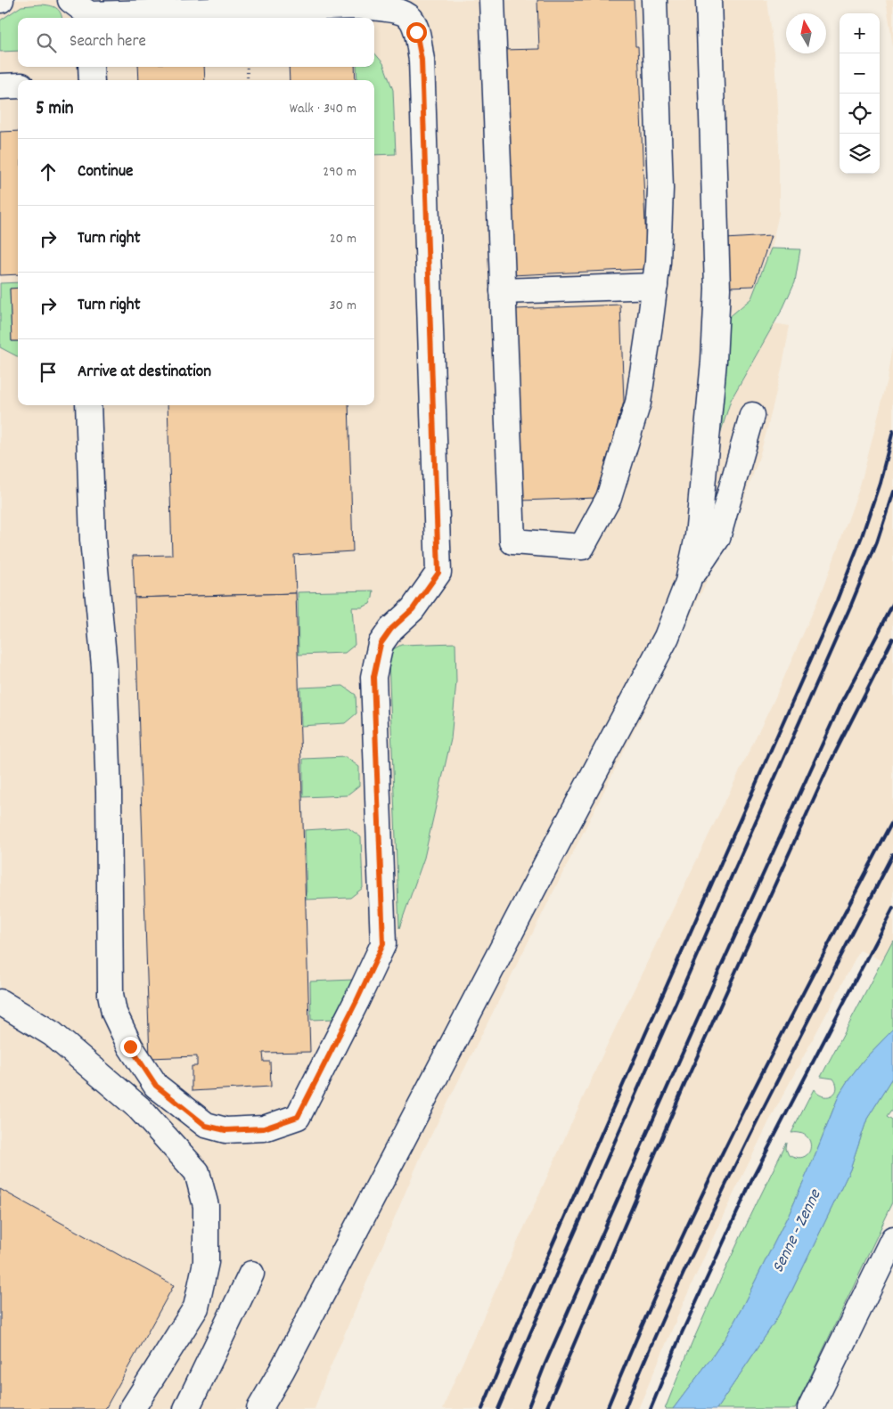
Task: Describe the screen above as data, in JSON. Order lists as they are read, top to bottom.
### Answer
{
  "water": ["Senne - Zenne"],
  "north": "top",
  "page": {
    "map_buttons": ["+", "−"],
    "search": "Search here",
    "heading": ["5 min", "Walk · 340 m"],
    "list": [
      ["Continue", "290 m"],
      ["Turn right", "20 m"],
      ["Turn right", "30 m"],
      "Arrive at destination"
    ]
  }
}
